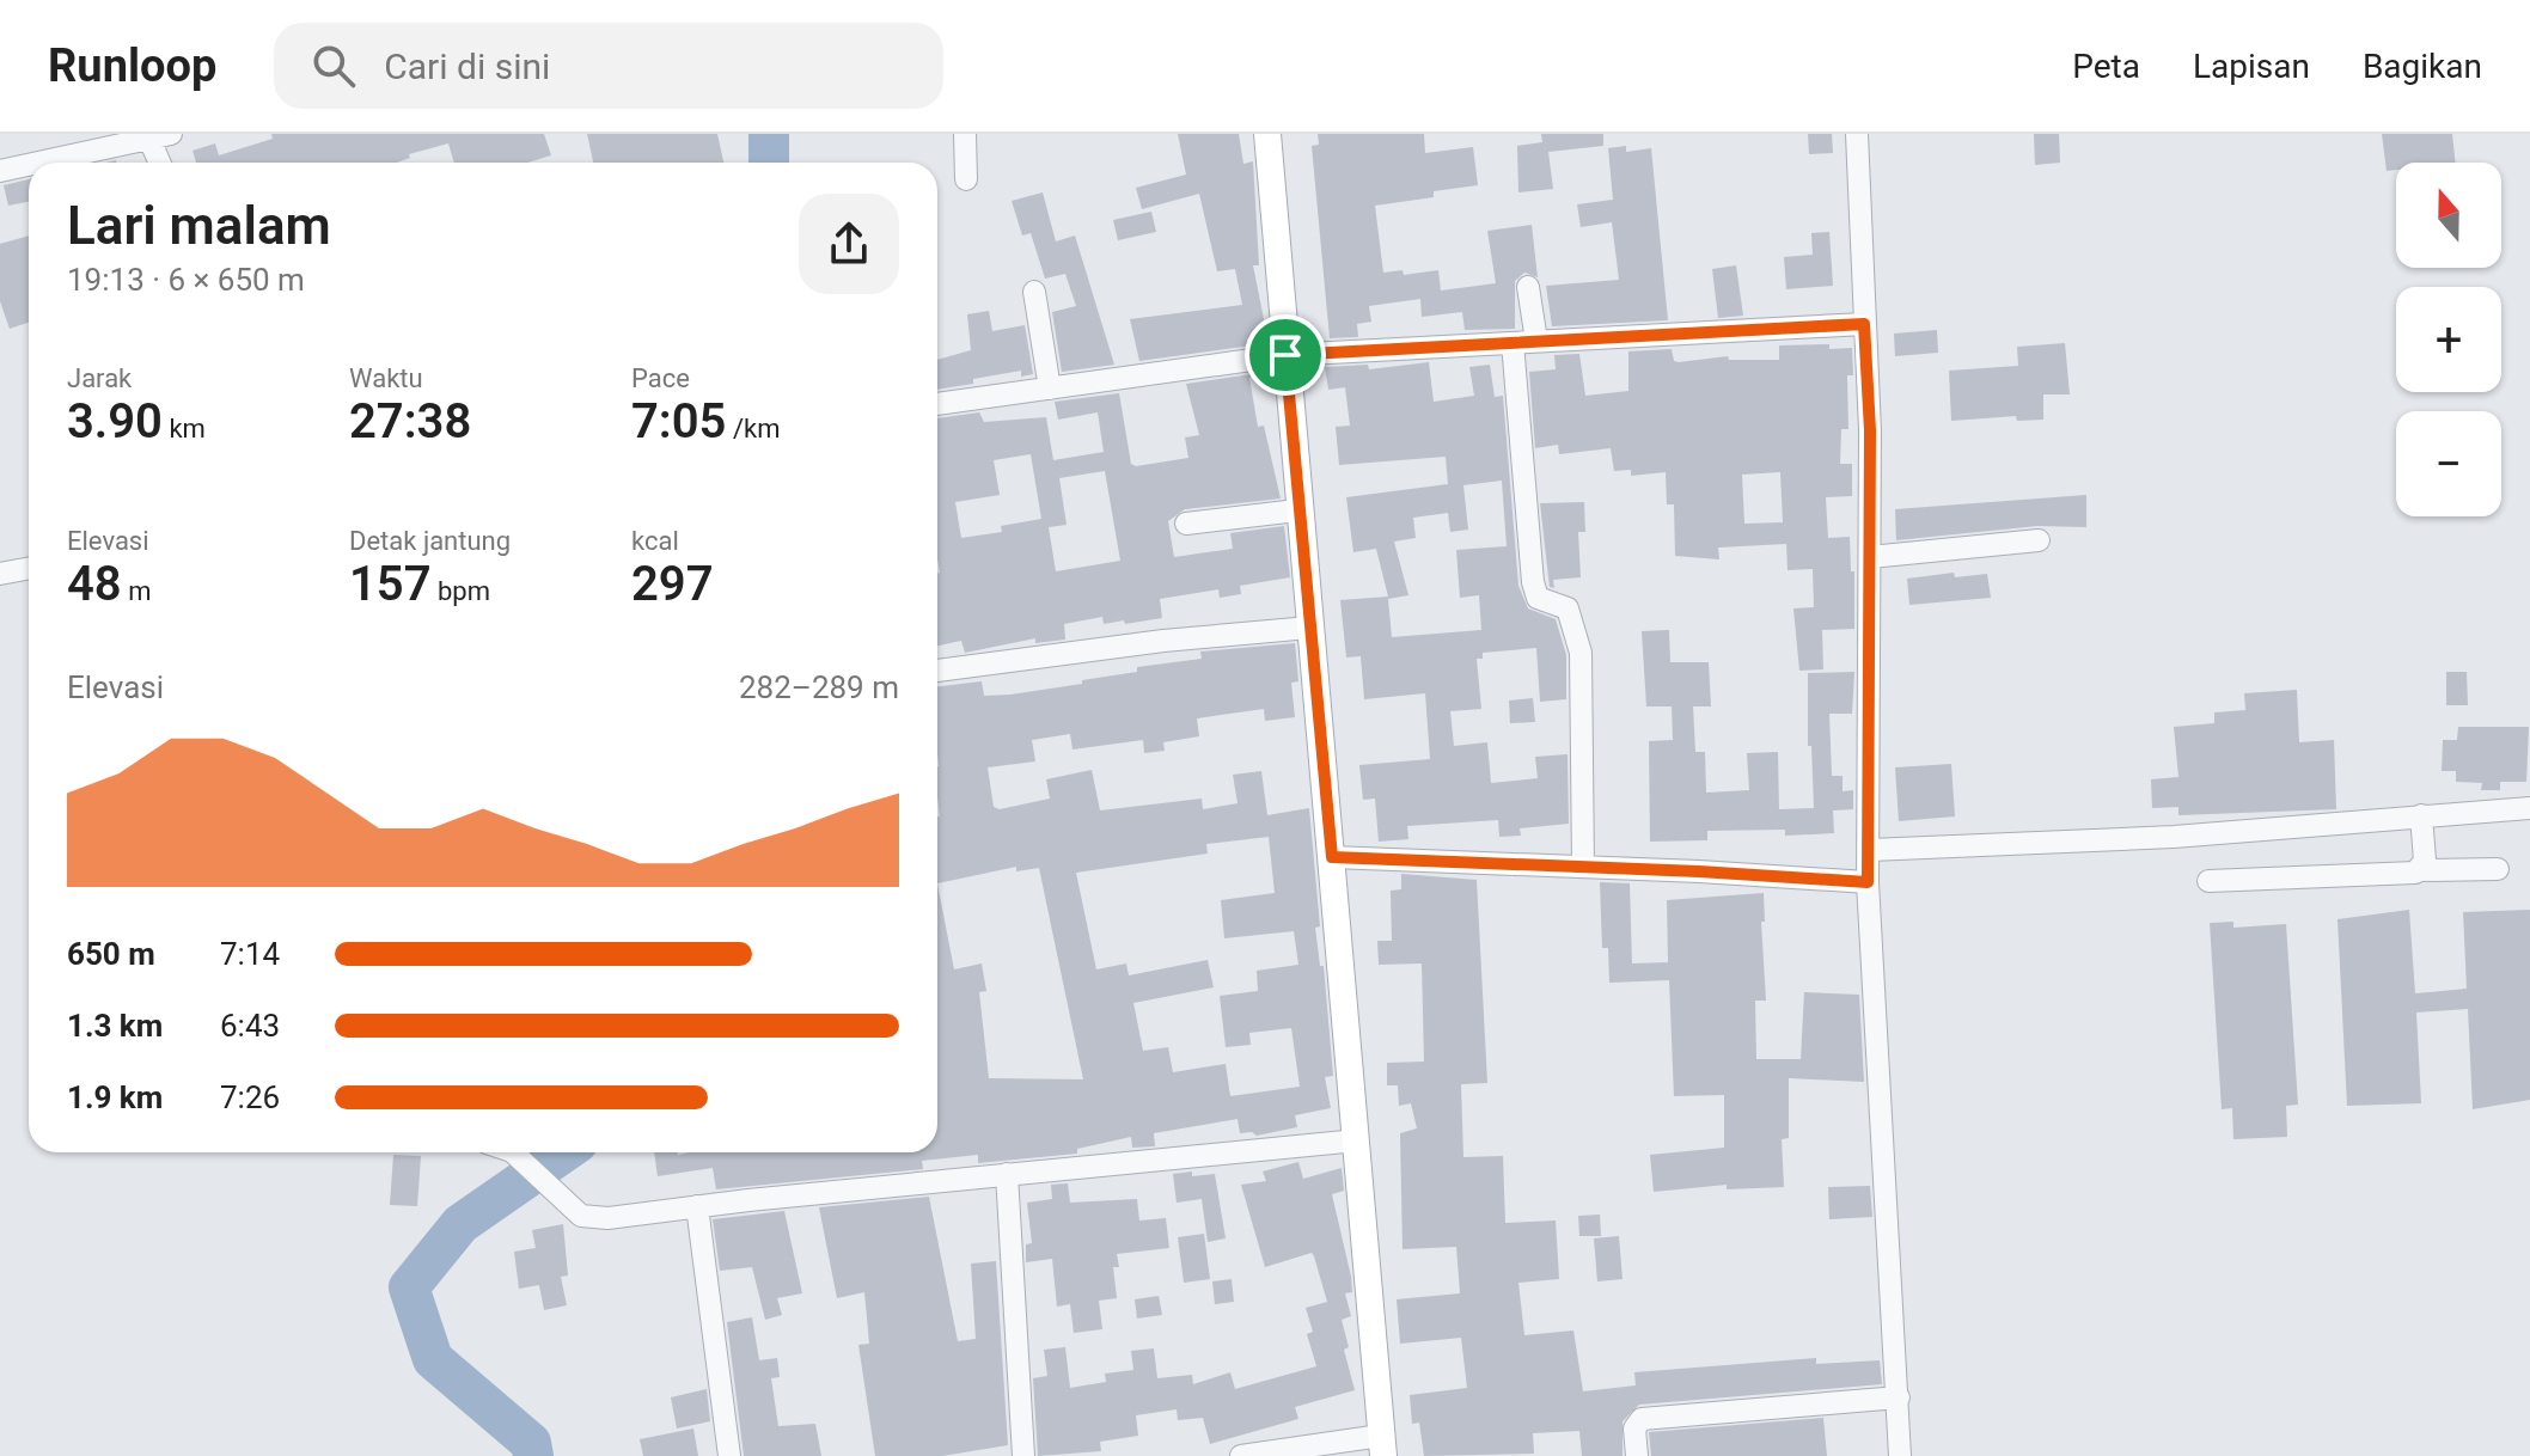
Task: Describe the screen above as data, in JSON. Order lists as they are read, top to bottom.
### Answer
{
  "north": "top",
  "page": {
    "header": "Runloop",
    "search": "Cari di sini",
    "nav": ["Peta", "Lapisan", "Bagikan"],
    "map_buttons": ["+", "−"],
    "heading": ["Lari malam", "19:13 · 6 × 650 m"],
    "stats": [
      ["Jarak", "3.90 km"],
      ["Waktu", "27:38"],
      ["Pace", "7:05 /km"],
      ["Elevasi", "48 m"],
      ["Detak jantung", "157 bpm"],
      ["kcal", "297"]
    ],
    "chart": ["Elevasi", "282–289 m"],
    "list": [
      {
        "name": "650 m",
        "note": "7:14"
      },
      {
        "name": "1.3 km",
        "note": "6:43"
      },
      {
        "name": "1.9 km",
        "note": "7:26"
      }
    ]
  }
}
